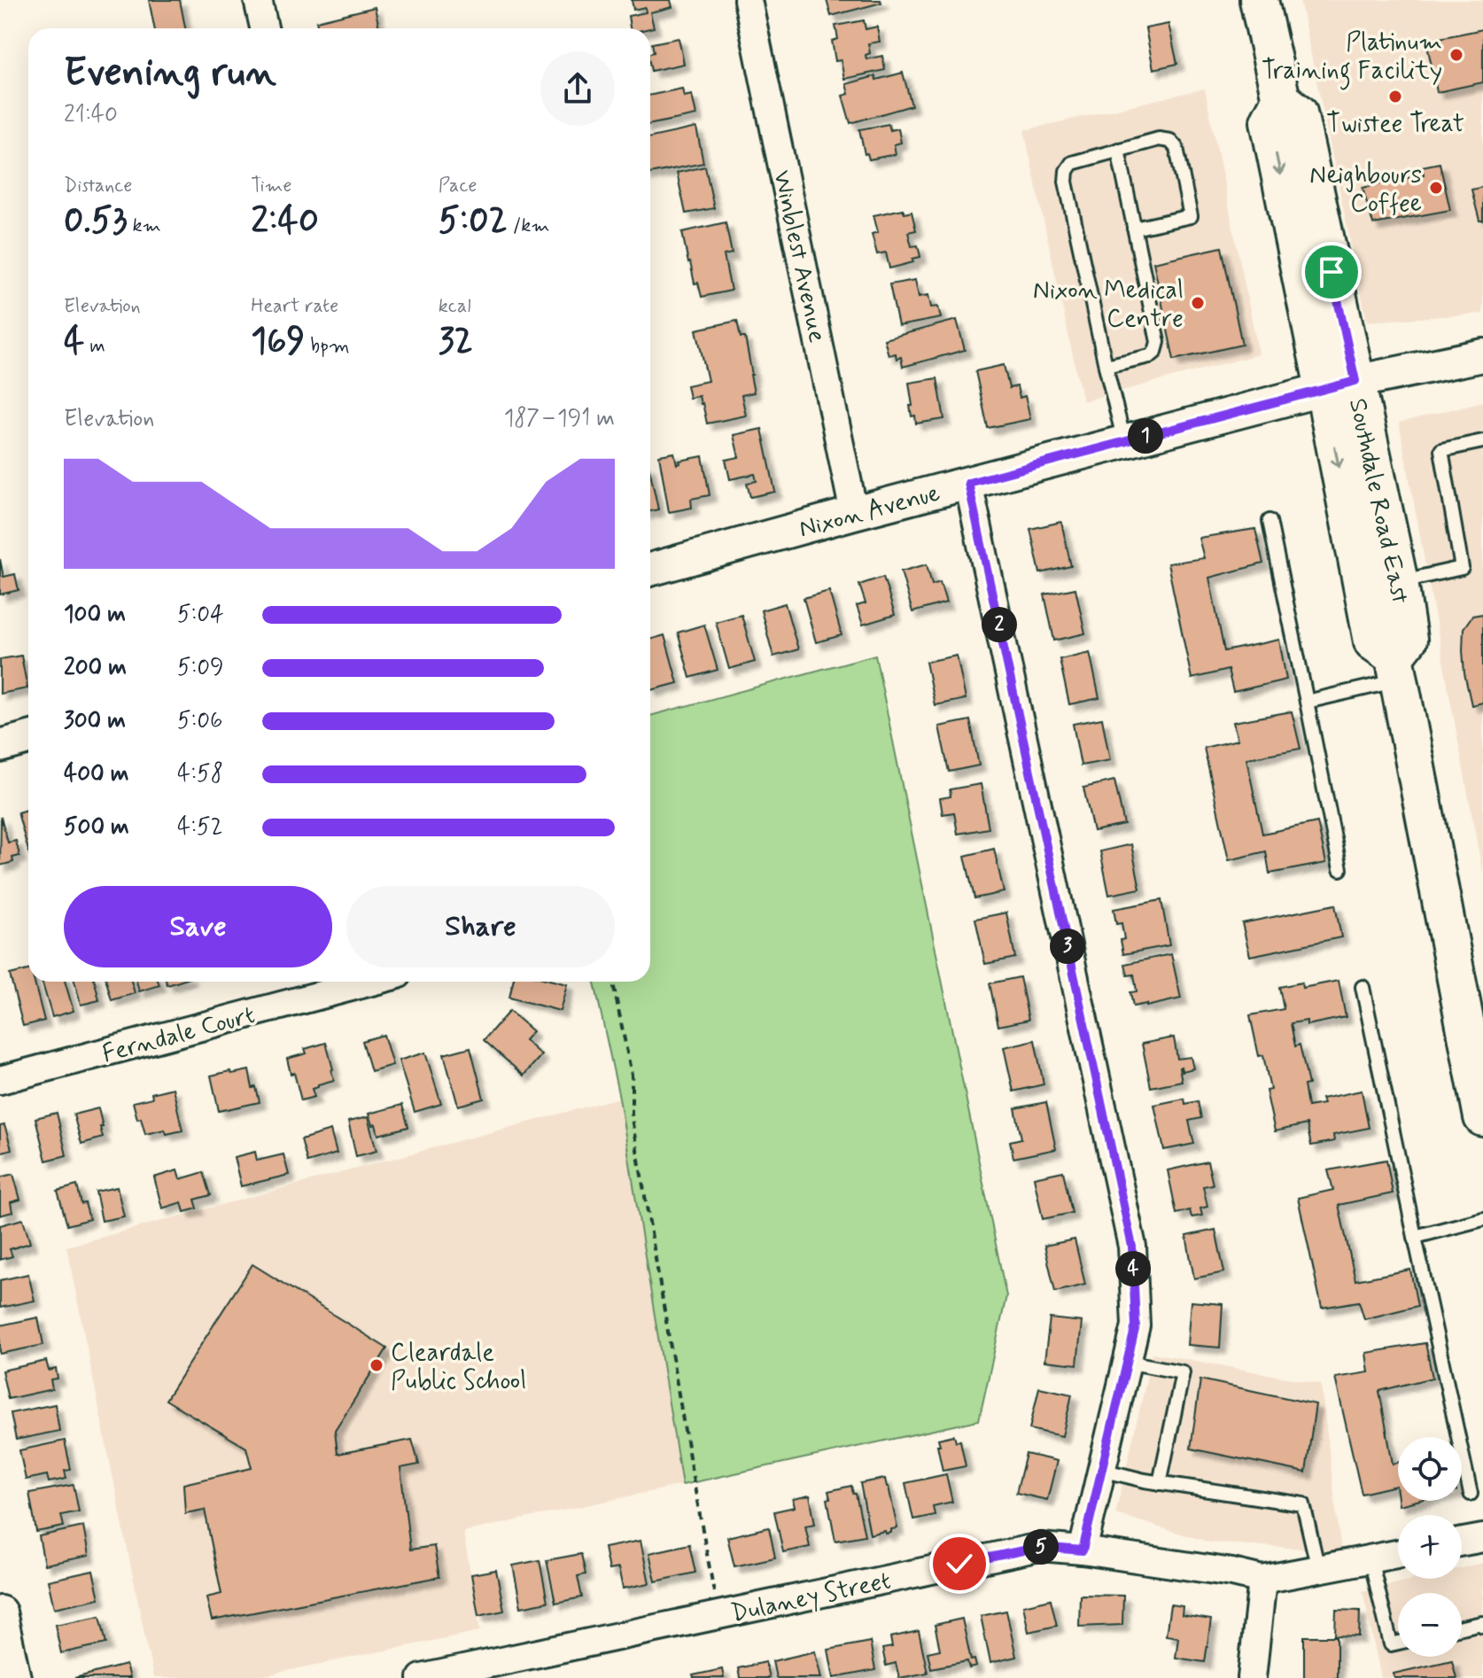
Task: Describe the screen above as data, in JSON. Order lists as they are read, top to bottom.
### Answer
{
  "streets": {
    "main road": ["Southdale Road East"],
    "street": [
      "Winblest Avenue",
      "Nixon Avenue",
      "Ferndale Court",
      "Dulaney Street"
    ]
  },
  "crossings": [
    ["Winblest Avenue", "Nixon Avenue"],
    ["Southdale Road East", "Nixon Avenue"]
  ],
  "places": [
    "Platinum Training Facility",
    "Twistee Treat",
    "Neighbours Coffee",
    "Nixon Medical Centre",
    "Cleardale Public School"
  ],
  "page": {
    "heading": ["Evening run", "21:40"],
    "stats": [
      ["Distance", "0.53 km"],
      ["Time", "2:40"],
      ["Pace", "5:02 /km"],
      ["Elevation", "4 m"],
      ["Heart rate", "169 bpm"],
      ["kcal", "32"]
    ],
    "chart": ["Elevation", "187–191 m"],
    "pins": [
      "1",
      "2",
      "3",
      "4",
      "5"
    ],
    "list": [
      {
        "name": "100 m",
        "note": "5:04"
      },
      {
        "name": "200 m",
        "note": "5:09"
      },
      {
        "name": "300 m",
        "note": "5:06"
      },
      {
        "name": "400 m",
        "note": "4:58"
      },
      {
        "name": "500 m",
        "note": "4:52"
      }
    ],
    "buttons": ["Save", "Share"],
    "map_buttons": ["+", "−"]
  }
}
